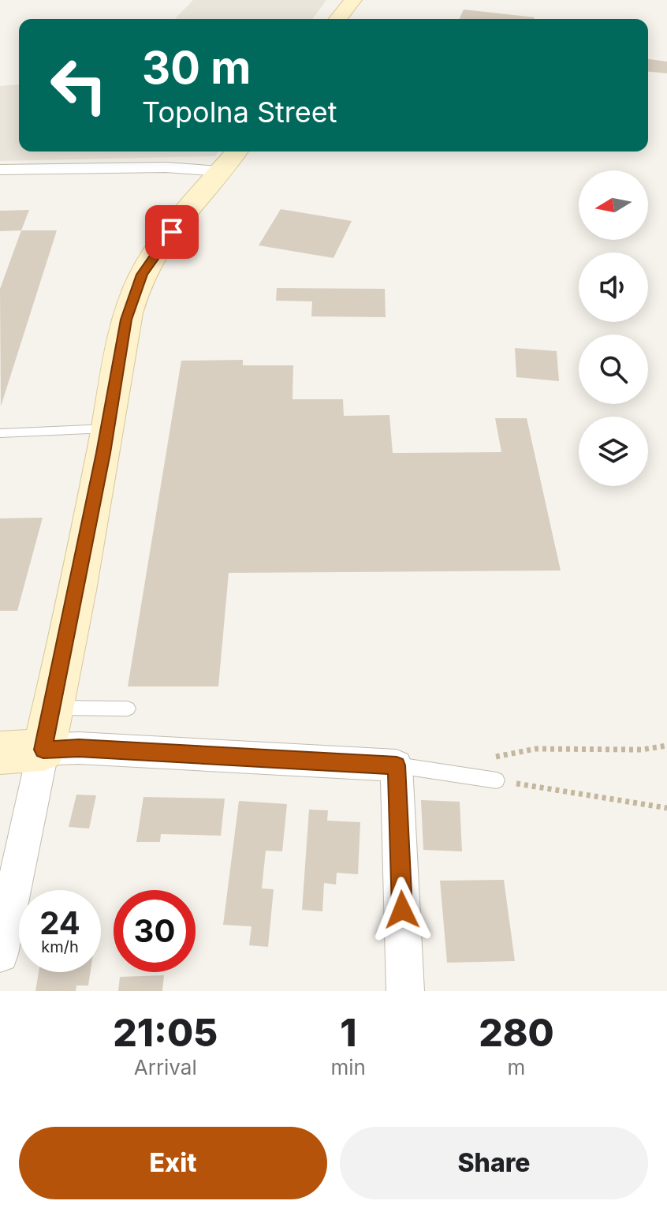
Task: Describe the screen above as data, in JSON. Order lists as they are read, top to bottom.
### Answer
{
  "north": "left",
  "page": {
    "turn": ["30 m", "Topolna Street"],
    "speed": "24 km/h",
    "limit": "30",
    "eta": [
      "21:05",
      "Arrival",
      "1",
      "min",
      "280",
      "m"
    ],
    "buttons": ["Exit", "Share"]
  }
}
